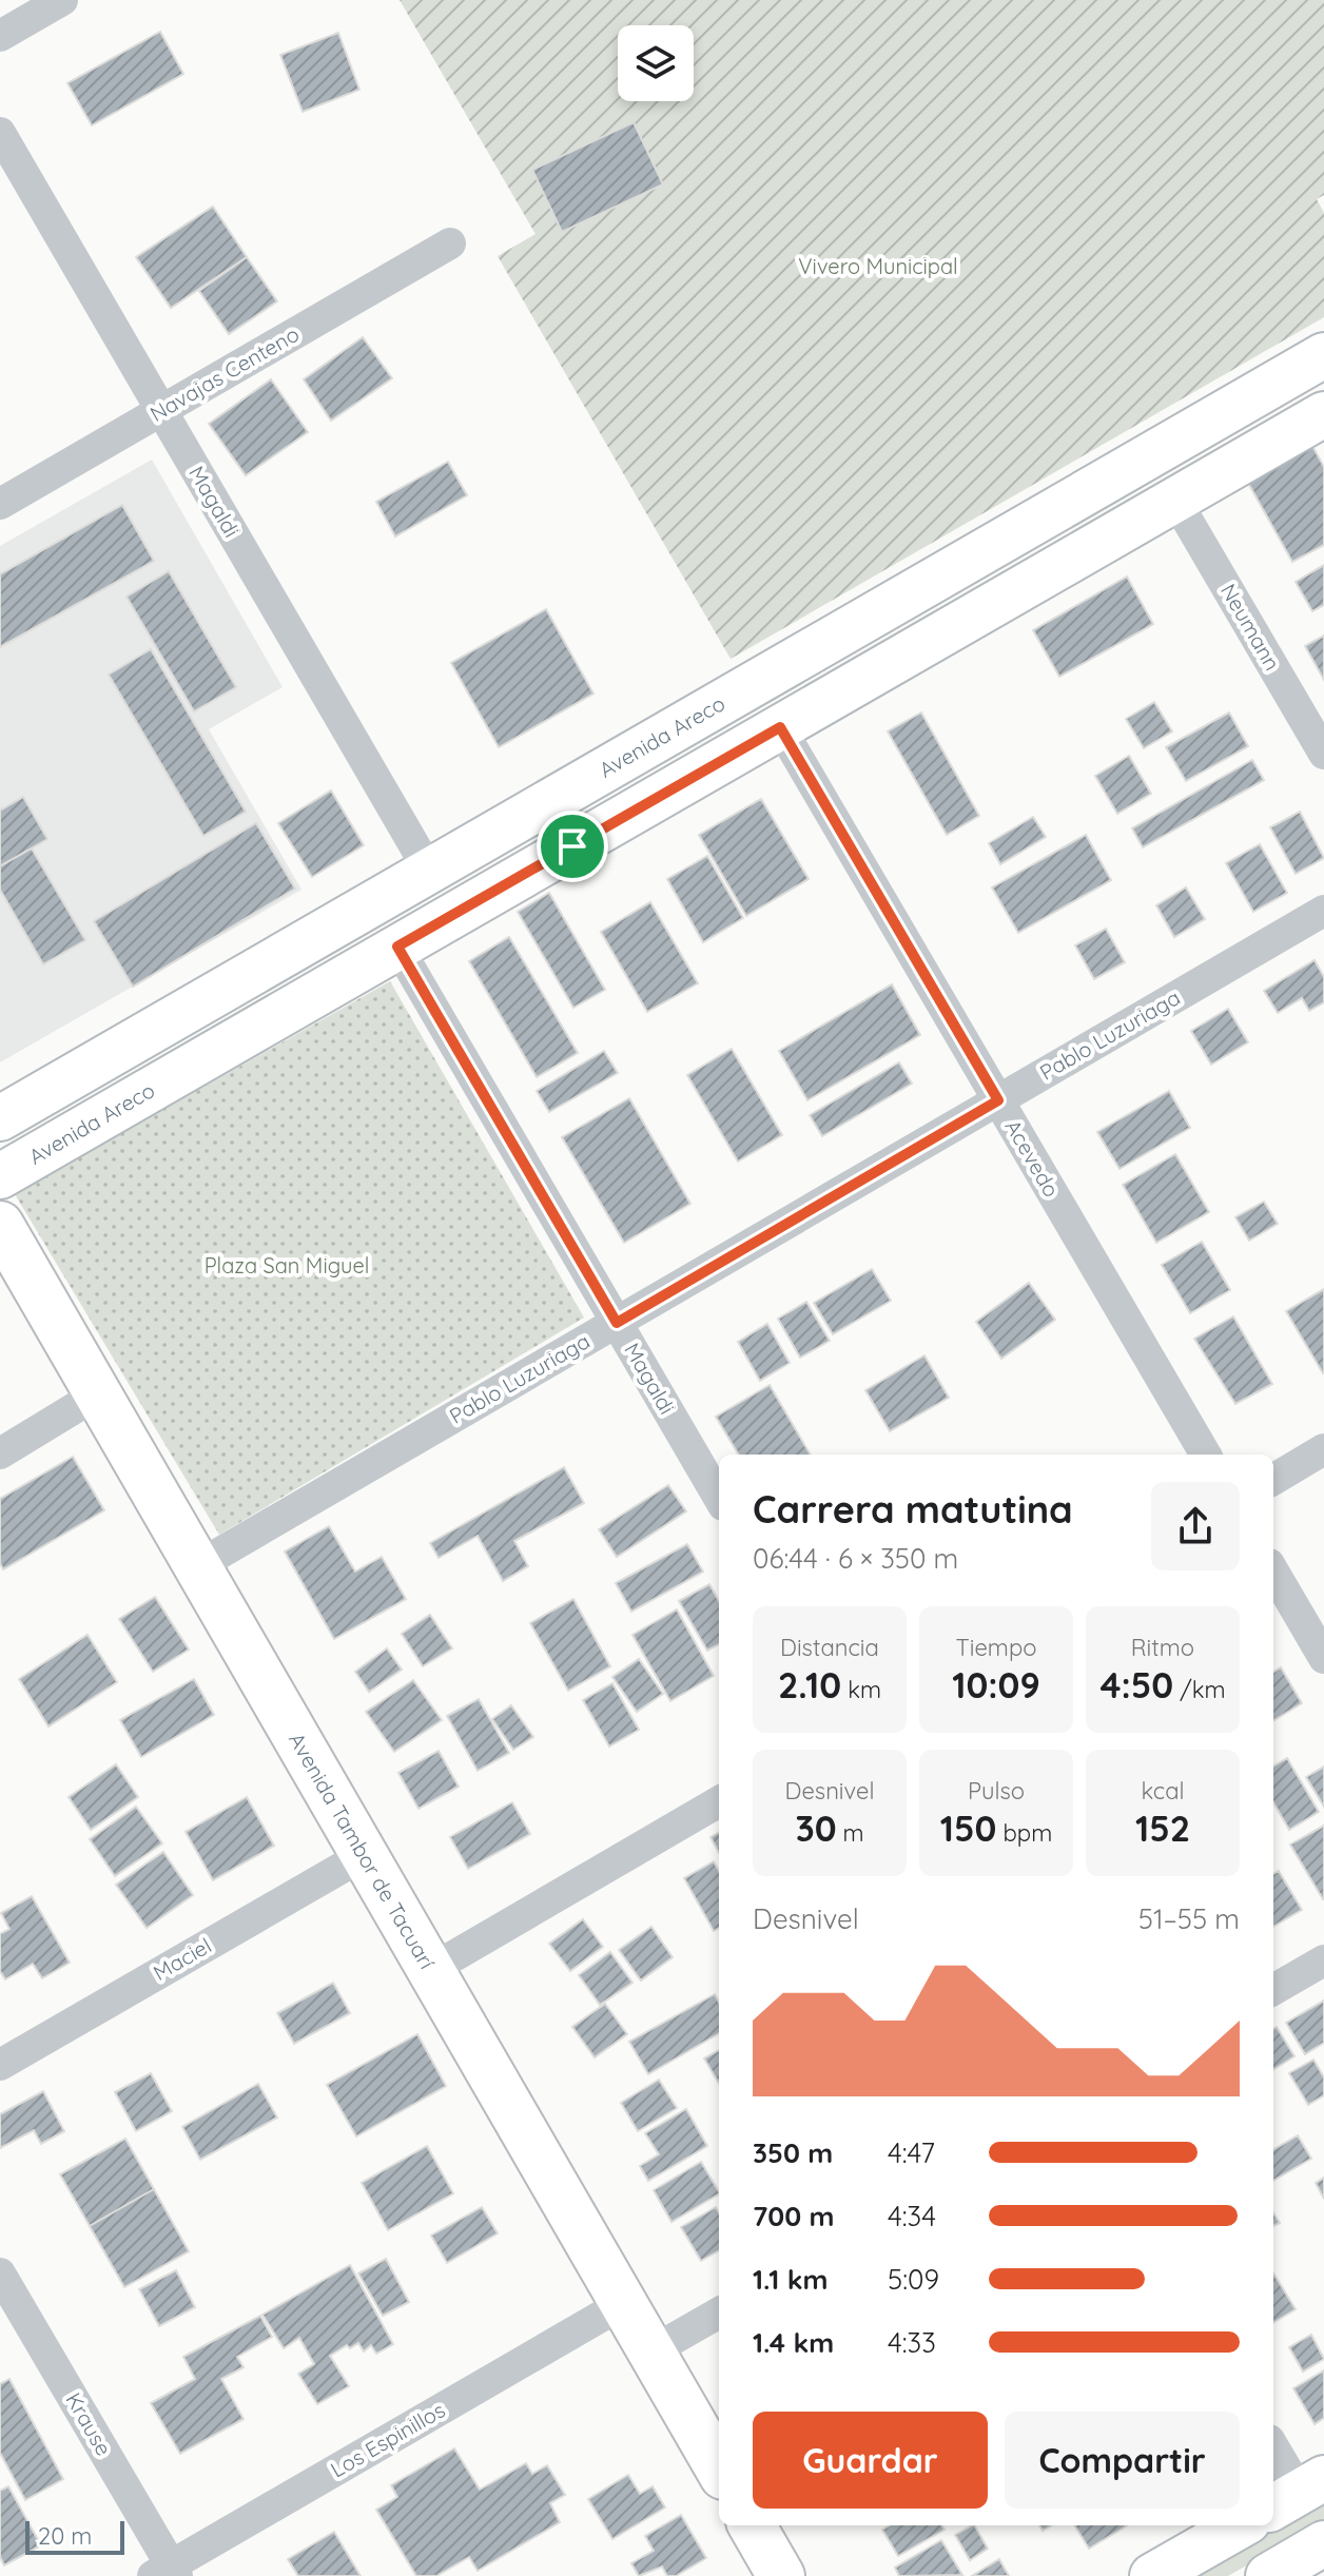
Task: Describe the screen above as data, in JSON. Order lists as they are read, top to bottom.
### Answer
{
  "streets": {
    "main road": ["Avenida Areco", "Avenida Tambor de Tacuarí"],
    "street": [
      "Navajas Centeno",
      "Magaldi",
      "Neumann",
      "Pablo Luzuriaga",
      "Acevedo",
      "Maciel",
      "Krause",
      "Los Espinillos"
    ]
  },
  "crossings": [
    ["Navajas Centeno", "Magaldi"],
    ["Magaldi", "Avenida Areco"],
    ["Magaldi", "Pablo Luzuriaga"],
    ["Neumann", "Avenida Areco"],
    ["Avenida Areco", "Acevedo"],
    ["Pablo Luzuriaga", "Acevedo"],
    ["Pablo Luzuriaga", "Avenida Tambor de Tacuarí"],
    ["Avenida Tambor de Tacuarí", "Maciel"],
    ["Avenida Tambor de Tacuarí", "Los Espinillos"],
    ["Krause", "Los Espinillos"]
  ],
  "parks": ["Vivero Municipal", "Plaza San Miguel"],
  "scale_bar": "20 m",
  "page": {
    "heading": ["Carrera matutina", "06:44 · 6 × 350 m"],
    "stats": [
      ["Distancia", "2.10 km"],
      ["Tiempo", "10:09"],
      ["Ritmo", "4:50 /km"],
      ["Desnivel", "30 m"],
      ["Pulso", "150 bpm"],
      ["kcal", "152"]
    ],
    "chart": ["Desnivel", "51–55 m"],
    "list": [
      {
        "name": "350 m",
        "note": "4:47"
      },
      {
        "name": "700 m",
        "note": "4:34"
      },
      {
        "name": "1.1 km",
        "note": "5:09"
      },
      {
        "name": "1.4 km",
        "note": "4:33"
      }
    ],
    "buttons": ["Guardar", "Compartir"],
    "scale": "20 m"
  }
}
